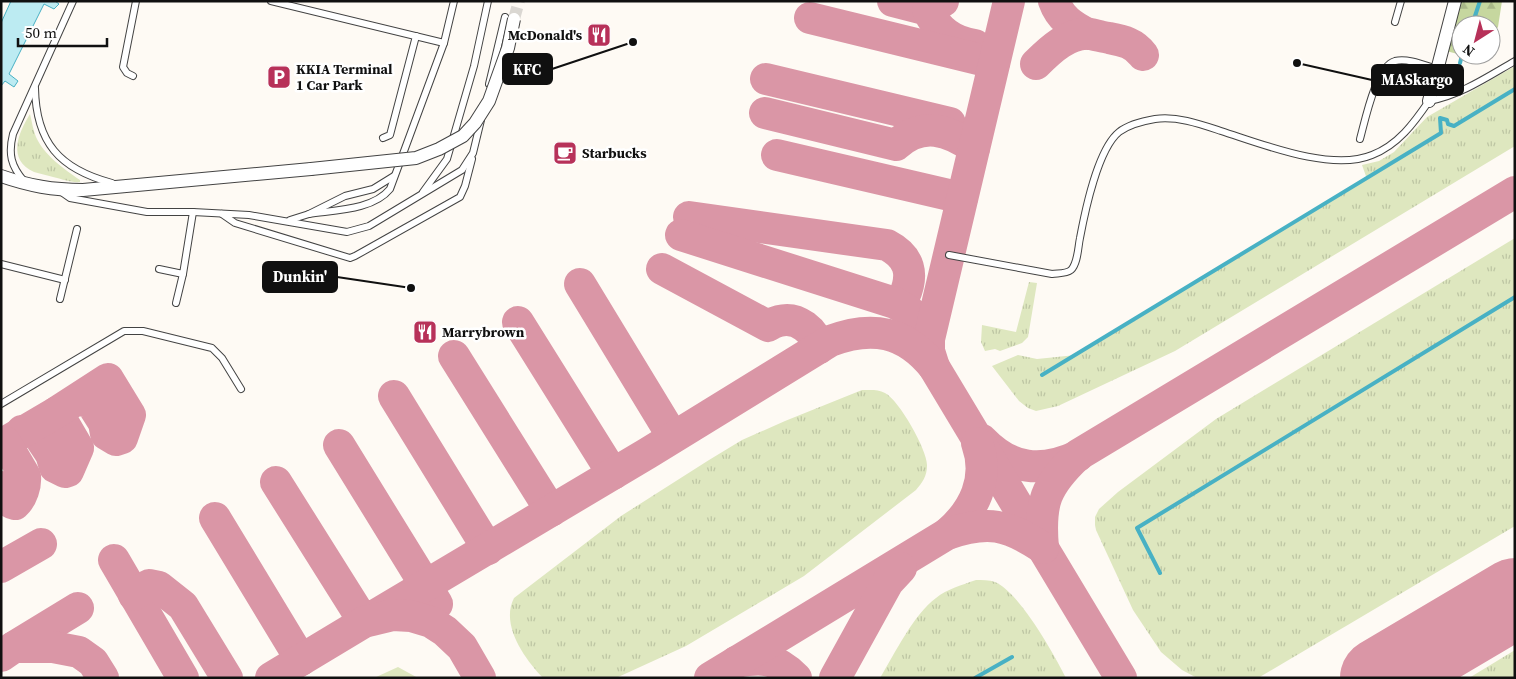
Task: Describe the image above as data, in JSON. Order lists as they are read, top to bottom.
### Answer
{
  "places": {
    "restaurant": ["McDonald's", "Marrybrown"],
    "other": ["KFC", "MASkargo", "Dunkin'"],
    "parking": ["KKIA Terminal 1 Car Park"],
    "cafe": ["Starbucks"]
  },
  "scale_bar": "50 m",
  "north": "bottom left"
}
